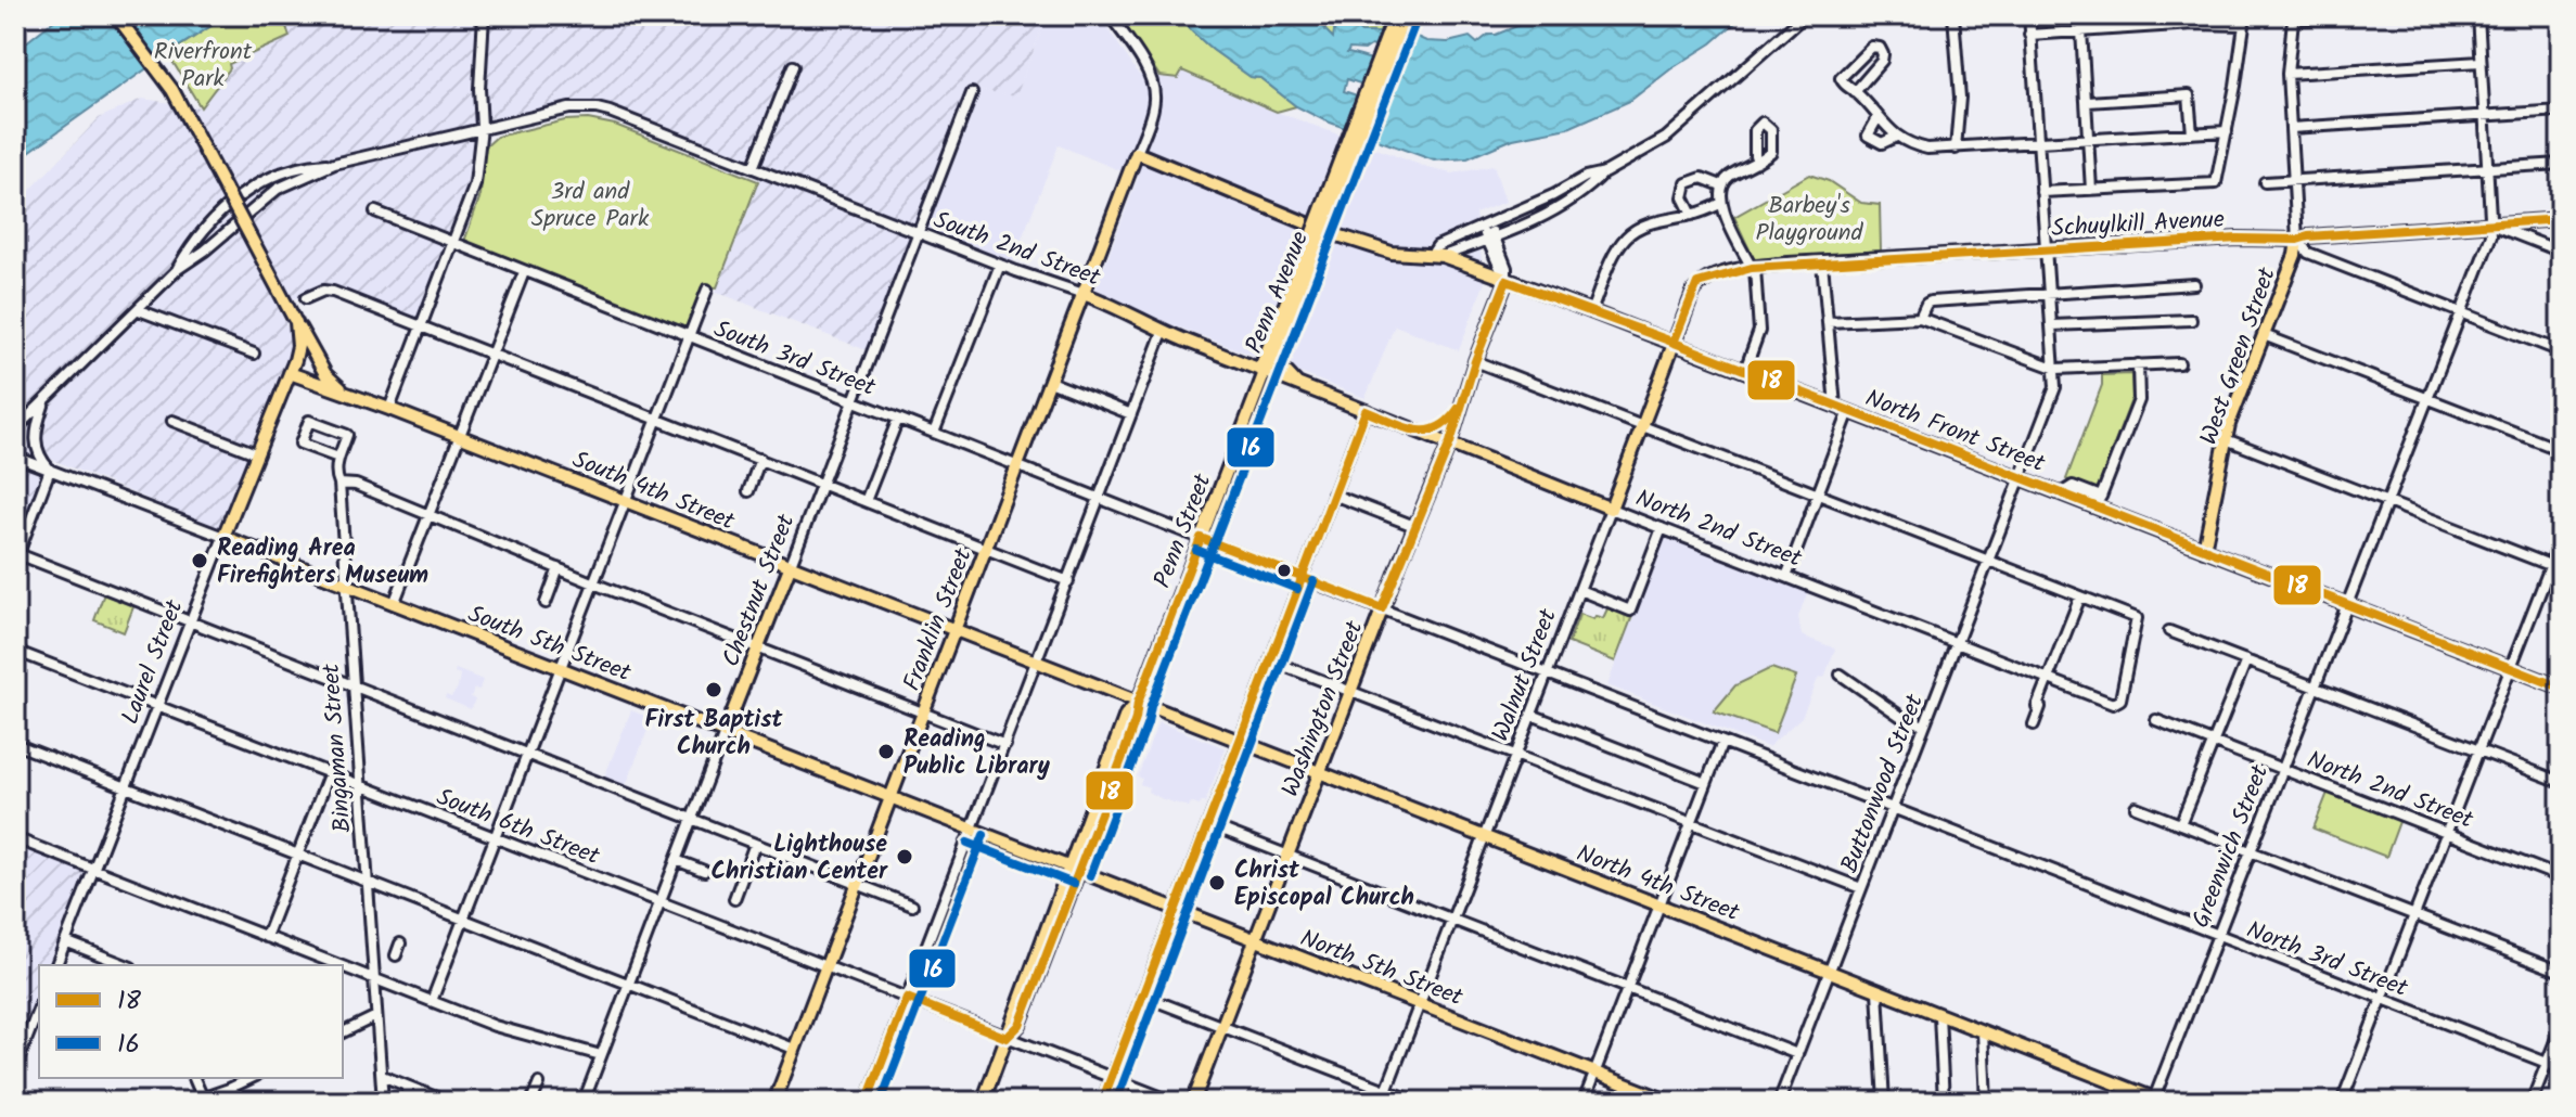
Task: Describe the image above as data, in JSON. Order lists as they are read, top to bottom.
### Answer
{
  "streets": {
    "main road": [
      "Schuylkill Avenue",
      "South 2nd Street",
      "Penn Avenue",
      "West Green Street",
      "North Front Street",
      "South 4th Street",
      "North 2nd Street",
      "Penn Street",
      "Chestnut Street",
      "Franklin Street",
      "South 5th Street",
      "Laurel Street",
      "Walnut Street",
      "Washington Street",
      "North 4th Street",
      "North 5th Street"
    ],
    "street": [
      "South 3rd Street",
      "Bingaman Street",
      "Buttonwood Street",
      "South 6th Street",
      "Greenwich Street",
      "North 3rd Street"
    ]
  },
  "crossings": [
    ["Schuylkill Avenue", "West Green Street"],
    ["Schuylkill Avenue", "Walnut Street"],
    ["Schuylkill Avenue", "Buttonwood Street"],
    ["Schuylkill Avenue", "Greenwich Street"],
    ["South 2nd Street", "Penn Avenue"],
    ["South 2nd Street", "North 2nd Street"],
    ["South 2nd Street", "Penn Street"],
    ["South 2nd Street", "Chestnut Street"],
    ["South 2nd Street", "Franklin Street"],
    ["Penn Avenue", "North 2nd Street"],
    ["Penn Avenue", "Penn Street"],
    ["West Green Street", "North Front Street"],
    ["South 3rd Street", "Penn Street"],
    ["South 3rd Street", "Chestnut Street"],
    ["South 3rd Street", "Franklin Street"],
    ["North Front Street", "Walnut Street"],
    ["North Front Street", "Washington Street"],
    ["North Front Street", "Buttonwood Street"],
    ["North Front Street", "Greenwich Street"],
    ["South 4th Street", "Penn Street"],
    ["South 4th Street", "Chestnut Street"],
    ["South 4th Street", "Franklin Street"],
    ["South 4th Street", "Laurel Street"],
    ["South 4th Street", "North 4th Street"],
    ["North 2nd Street", "Penn Street"],
    ["North 2nd Street", "Walnut Street"],
    ["North 2nd Street", "Washington Street"],
    ["North 2nd Street", "Buttonwood Street"],
    ["North 2nd Street", "Greenwich Street"],
    ["Penn Street", "South 5th Street"],
    ["Penn Street", "South 6th Street"],
    ["Penn Street", "North 4th Street"],
    ["Penn Street", "North 5th Street"],
    ["Chestnut Street", "South 5th Street"],
    ["Chestnut Street", "South 6th Street"],
    ["Franklin Street", "South 5th Street"],
    ["Franklin Street", "South 6th Street"],
    ["South 5th Street", "Laurel Street"],
    ["South 5th Street", "Bingaman Street"],
    ["South 5th Street", "North 5th Street"],
    ["Laurel Street", "South 6th Street"],
    ["Walnut Street", "North 4th Street"],
    ["Walnut Street", "North 3rd Street"],
    ["Walnut Street", "North 5th Street"],
    ["Washington Street", "North 4th Street"],
    ["Washington Street", "North 5th Street"],
    ["Bingaman Street", "South 6th Street"],
    ["Buttonwood Street", "North 4th Street"],
    ["Buttonwood Street", "North 3rd Street"],
    ["Greenwich Street", "North 4th Street"],
    ["Greenwich Street", "North 3rd Street"]
  ],
  "parks": ["Riverfront Park", "3rd and Spruce Park", "Barbey's Playground"],
  "places": [
    "Reading Area Firefighters Museum",
    "First Baptist Church",
    "Reading Public Library",
    "Lighthouse Christian Center",
    "Christ Episcopal Church"
  ],
  "lines": ["transit line 16", "transit line 18"],
  "legend": ["18", "16"]
}
